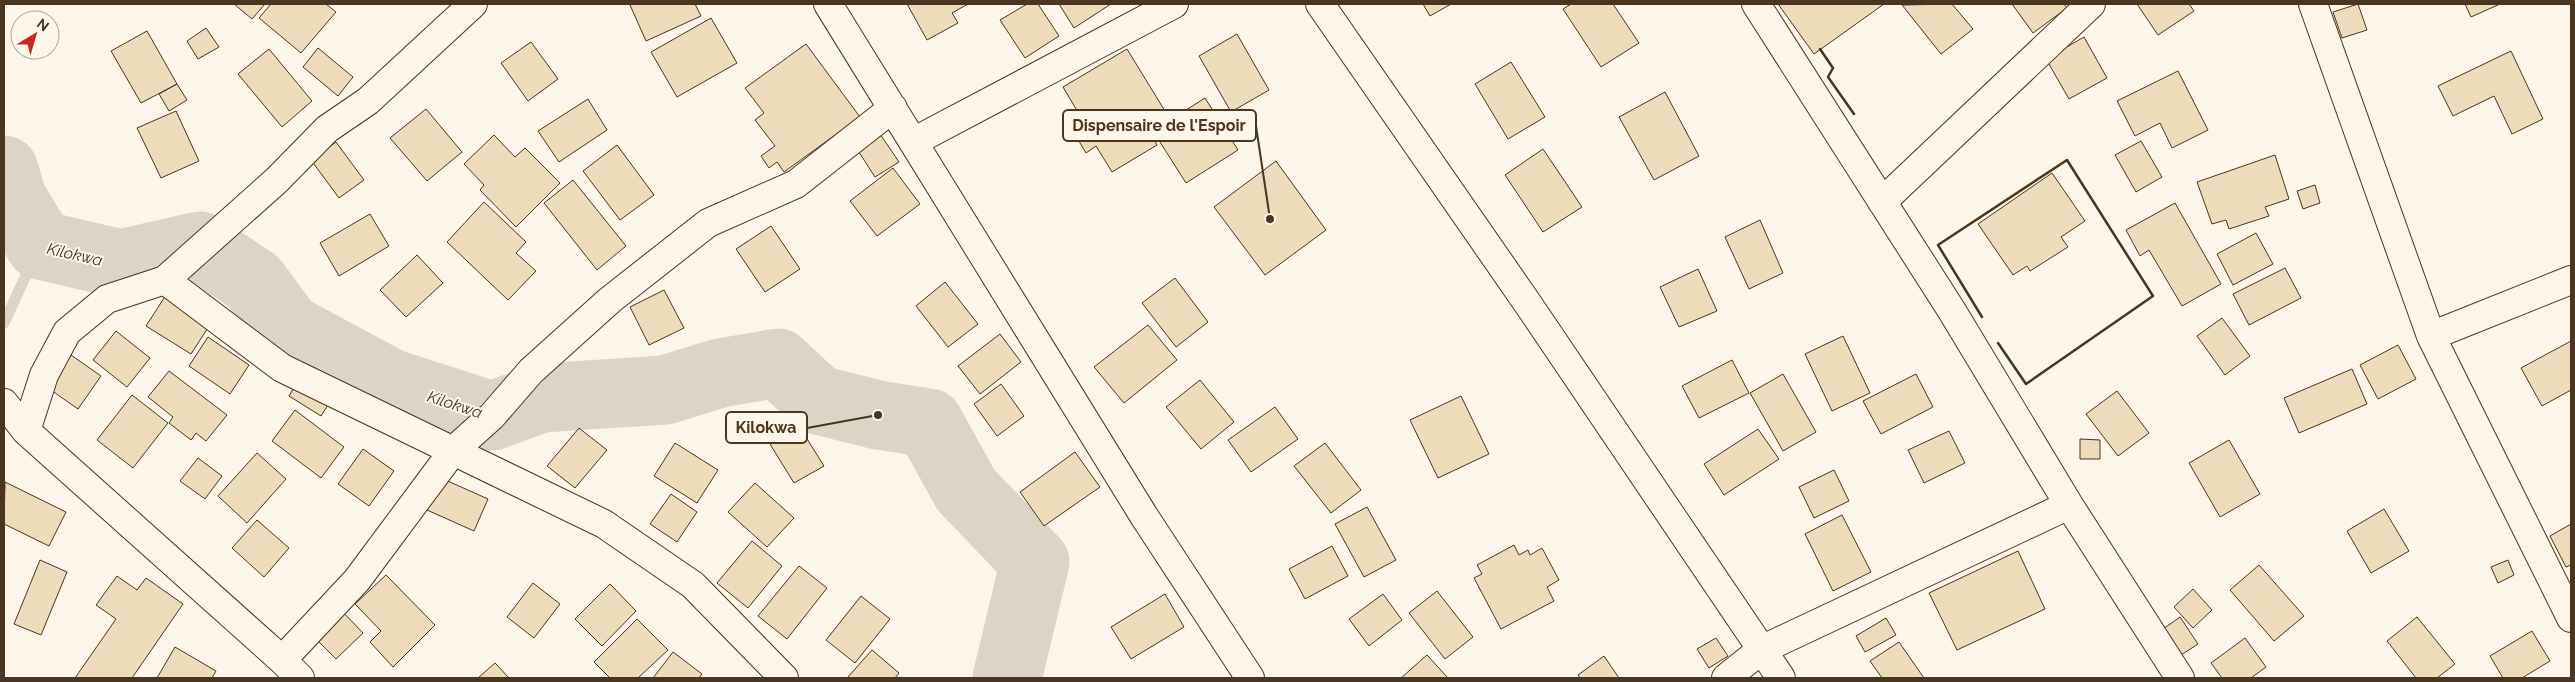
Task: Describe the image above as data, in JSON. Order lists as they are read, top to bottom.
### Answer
{
  "water": ["Kilokwa"],
  "places": ["Dispensaire de l'Espoir", "Kilokwa"],
  "north": "top right"
}
